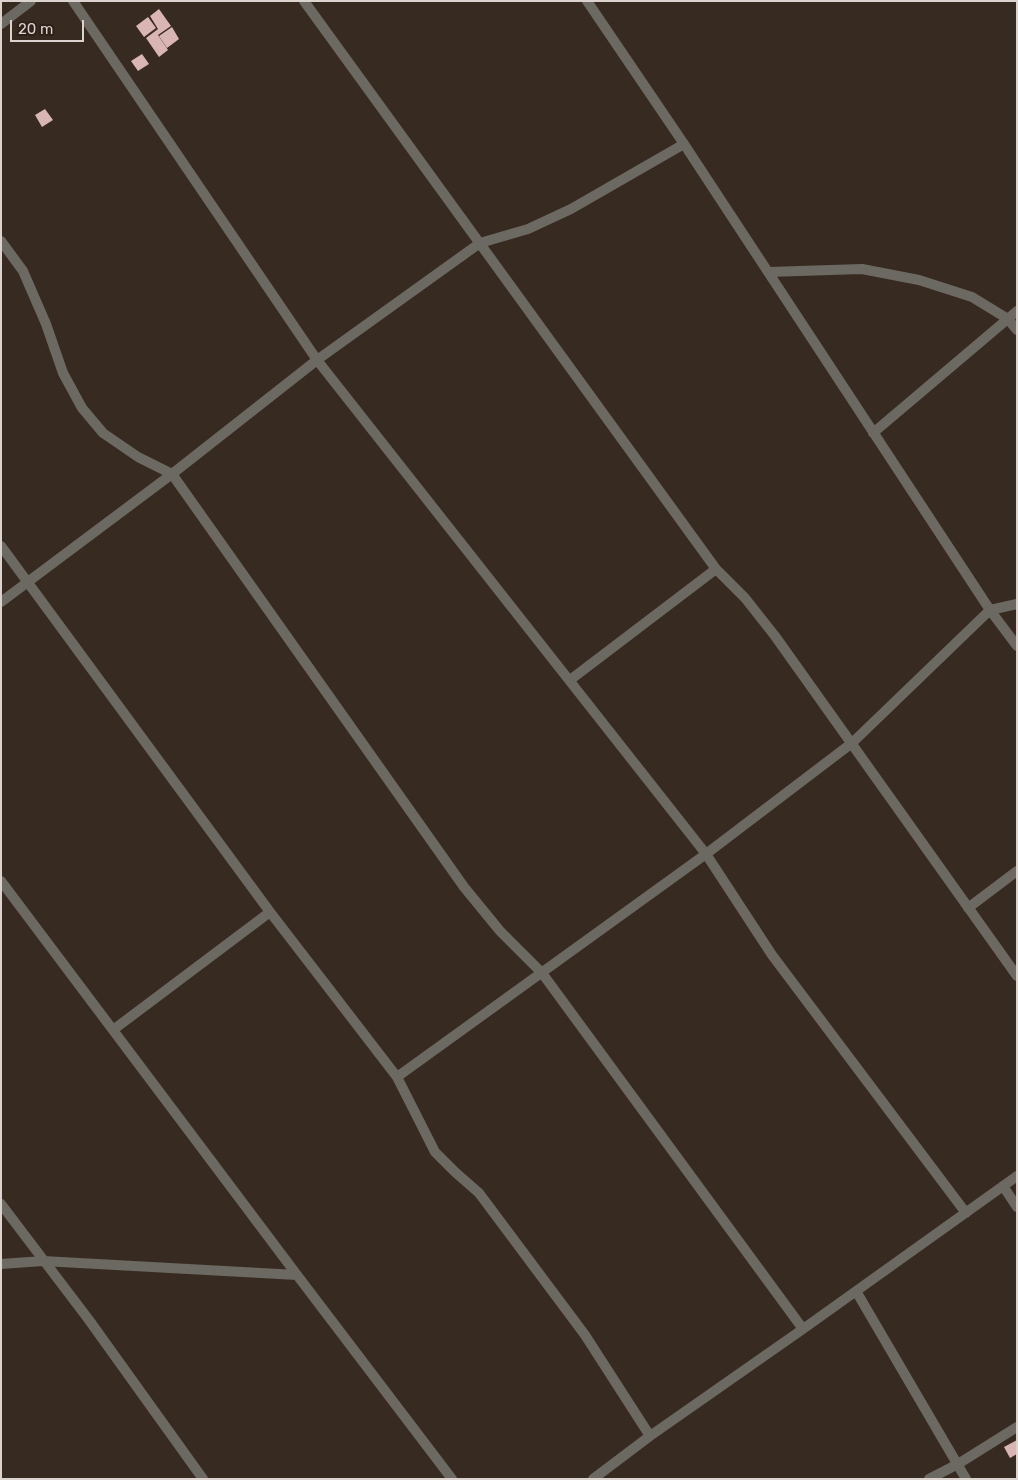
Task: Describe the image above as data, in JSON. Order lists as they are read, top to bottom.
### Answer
{
  "scale_bar": "20 m"
}
